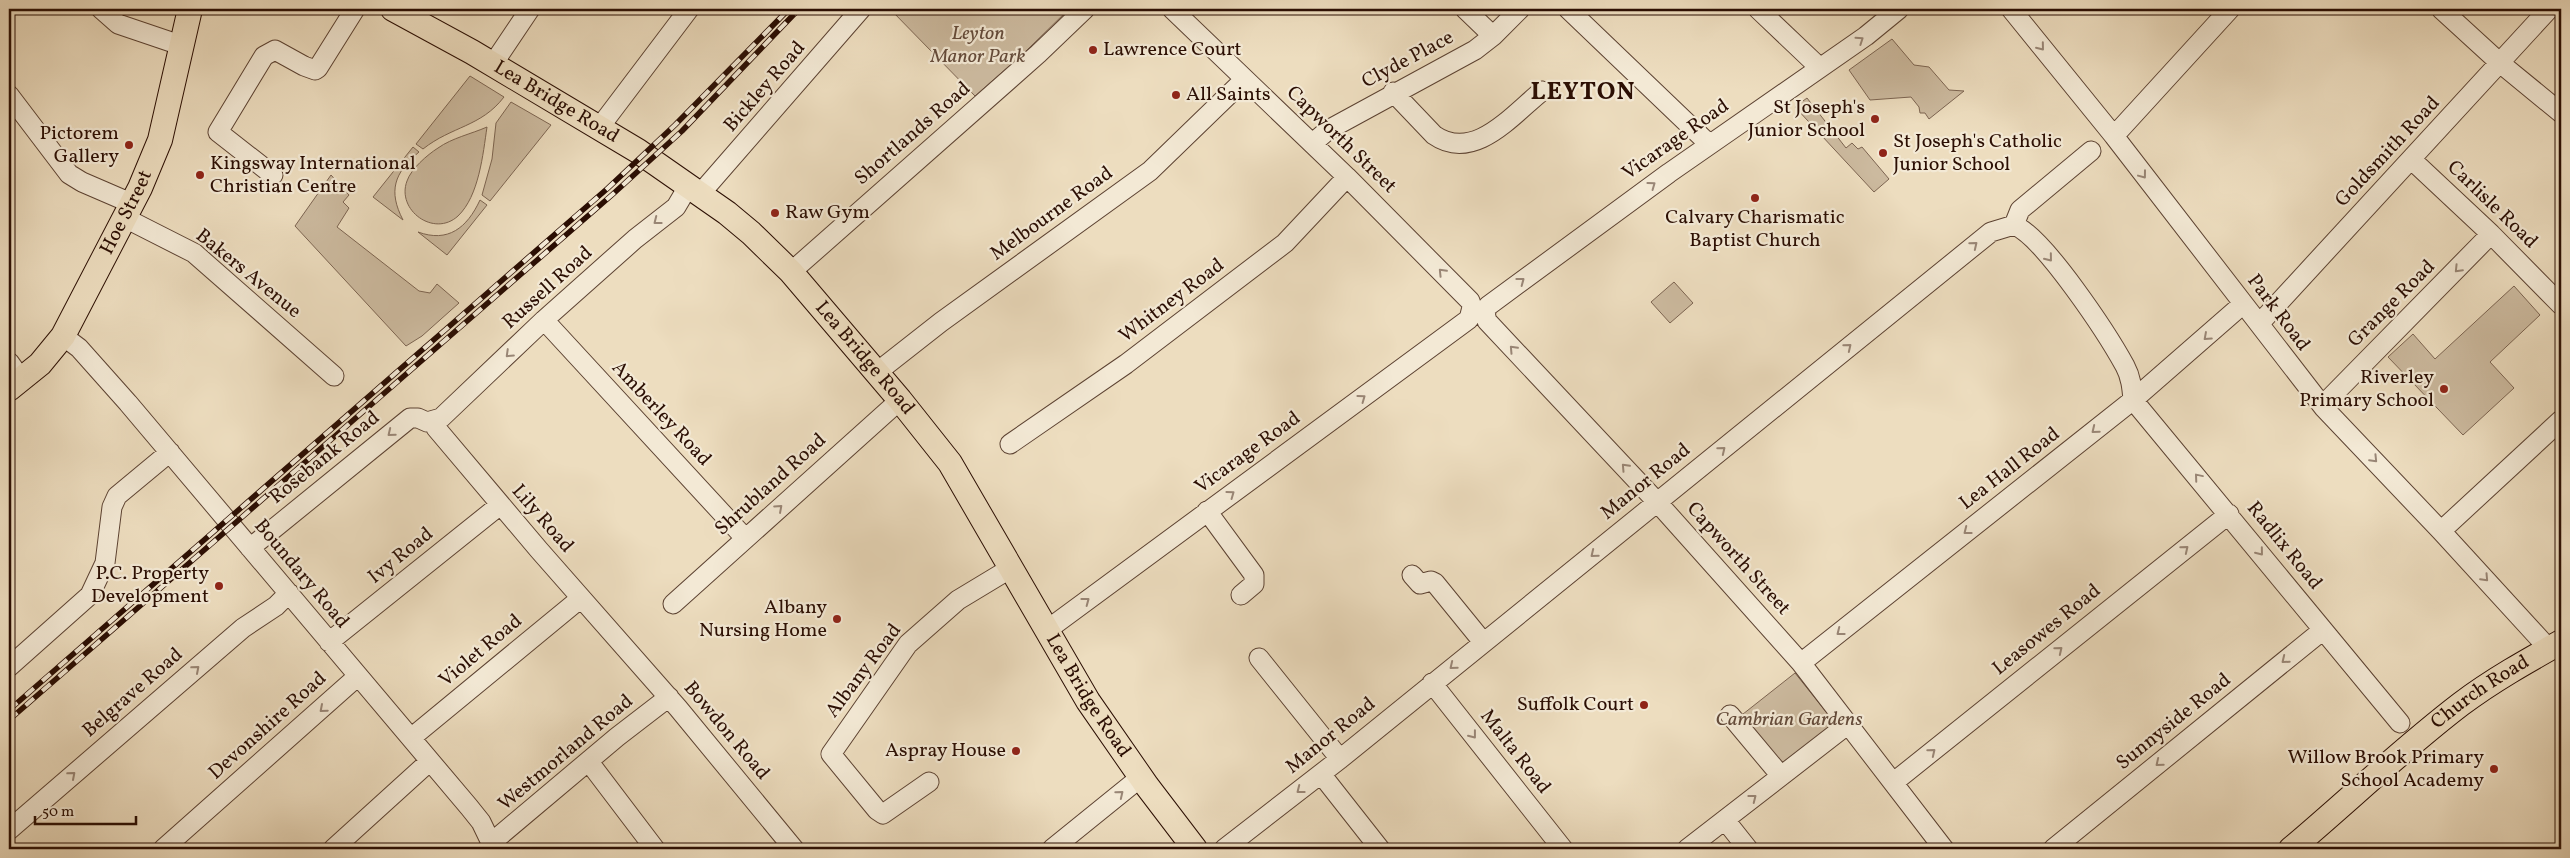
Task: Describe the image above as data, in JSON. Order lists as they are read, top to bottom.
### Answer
{
  "streets": {
    "main road": ["Lea Bridge Road", "Hoe Street", "Church Road"],
    "street": [
      "Clyde Place",
      "Bickley Road",
      "Shortlands Road",
      "Capworth Street",
      "Vicarage Road",
      "Goldsmith Road",
      "Carlisle Road",
      "Melbourne Road",
      "Bakers Avenue",
      "Russell Road",
      "Whitney Road",
      "Grange Road",
      "Park Road",
      "Amberley Road",
      "Rosebank Road",
      "Lea Hall Road",
      "Manor Road",
      "Shrubland Road",
      "Lily Road",
      "Radlix Road",
      "Ivy Road",
      "Boundary Road",
      "Leasowes Road",
      "Violet Road",
      "Albany Road",
      "Belgrave Road",
      "Sunnyside Road",
      "Devonshire Road",
      "Bowdon Road",
      "Malta Road",
      "Westmorland Road"
    ]
  },
  "crossings": [
    ["Clyde Place", "Capworth Street"],
    ["Bickley Road", "Lea Bridge Road"],
    ["Bickley Road", "Russell Road"],
    ["Lea Bridge Road", "Shortlands Road"],
    ["Lea Bridge Road", "Vicarage Road"],
    ["Lea Bridge Road", "Melbourne Road"],
    ["Lea Bridge Road", "Russell Road"],
    ["Lea Bridge Road", "Shrubland Road"],
    ["Lea Bridge Road", "Albany Road"],
    ["Capworth Street", "Vicarage Road"],
    ["Capworth Street", "Melbourne Road"],
    ["Capworth Street", "Whitney Road"],
    ["Capworth Street", "Lea Hall Road"],
    ["Capworth Street", "Manor Road"],
    ["Capworth Street", "Leasowes Road"],
    ["Goldsmith Road", "Carlisle Road"],
    ["Goldsmith Road", "Park Road"],
    ["Carlisle Road", "Grange Road"],
    ["Hoe Street", "Bakers Avenue"],
    ["Hoe Street", "Boundary Road"],
    ["Russell Road", "Amberley Road"],
    ["Russell Road", "Rosebank Road"],
    ["Russell Road", "Lily Road"],
    ["Grange Road", "Park Road"],
    ["Park Road", "Lea Hall Road"],
    ["Park Road", "Church Road"],
    ["Amberley Road", "Shrubland Road"],
    ["Rosebank Road", "Lily Road"],
    ["Rosebank Road", "Boundary Road"],
    ["Lea Hall Road", "Radlix Road"],
    ["Manor Road", "Malta Road"],
    ["Lily Road", "Ivy Road"],
    ["Lily Road", "Violet Road"],
    ["Lily Road", "Bowdon Road"],
    ["Radlix Road", "Leasowes Road"],
    ["Radlix Road", "Sunnyside Road"],
    ["Ivy Road", "Boundary Road"],
    ["Boundary Road", "Violet Road"],
    ["Boundary Road", "Belgrave Road"],
    ["Boundary Road", "Devonshire Road"],
    ["Boundary Road", "Westmorland Road"],
    ["Bowdon Road", "Westmorland Road"]
  ],
  "one_way": [
    "Capworth Street",
    "Vicarage Road",
    "Russell Road",
    "Grange Road",
    "Park Road",
    "Rosebank Road",
    "Lea Hall Road",
    "Shrubland Road",
    "Leasowes Road",
    "Sunnyside Road"
  ],
  "districts": ["LEYTON"],
  "parks": ["Leyton Manor Park", "Cambrian Gardens"],
  "places": [
    "Lawrence Court",
    "All Saints",
    "St Joseph's Junior School",
    "Pictorem Gallery",
    "St Joseph's Catholic Junior School",
    "Kingsway International Christian Centre",
    "Calvary Charismatic Baptist Church",
    "Raw Gym",
    "Riverley Primary School",
    "P.C. Property Development",
    "Albany Nursing Home",
    "Suffolk Court",
    "Aspray House",
    "Willow Brook Primary School Academy"
  ],
  "scale_bar": "50 m"
}
